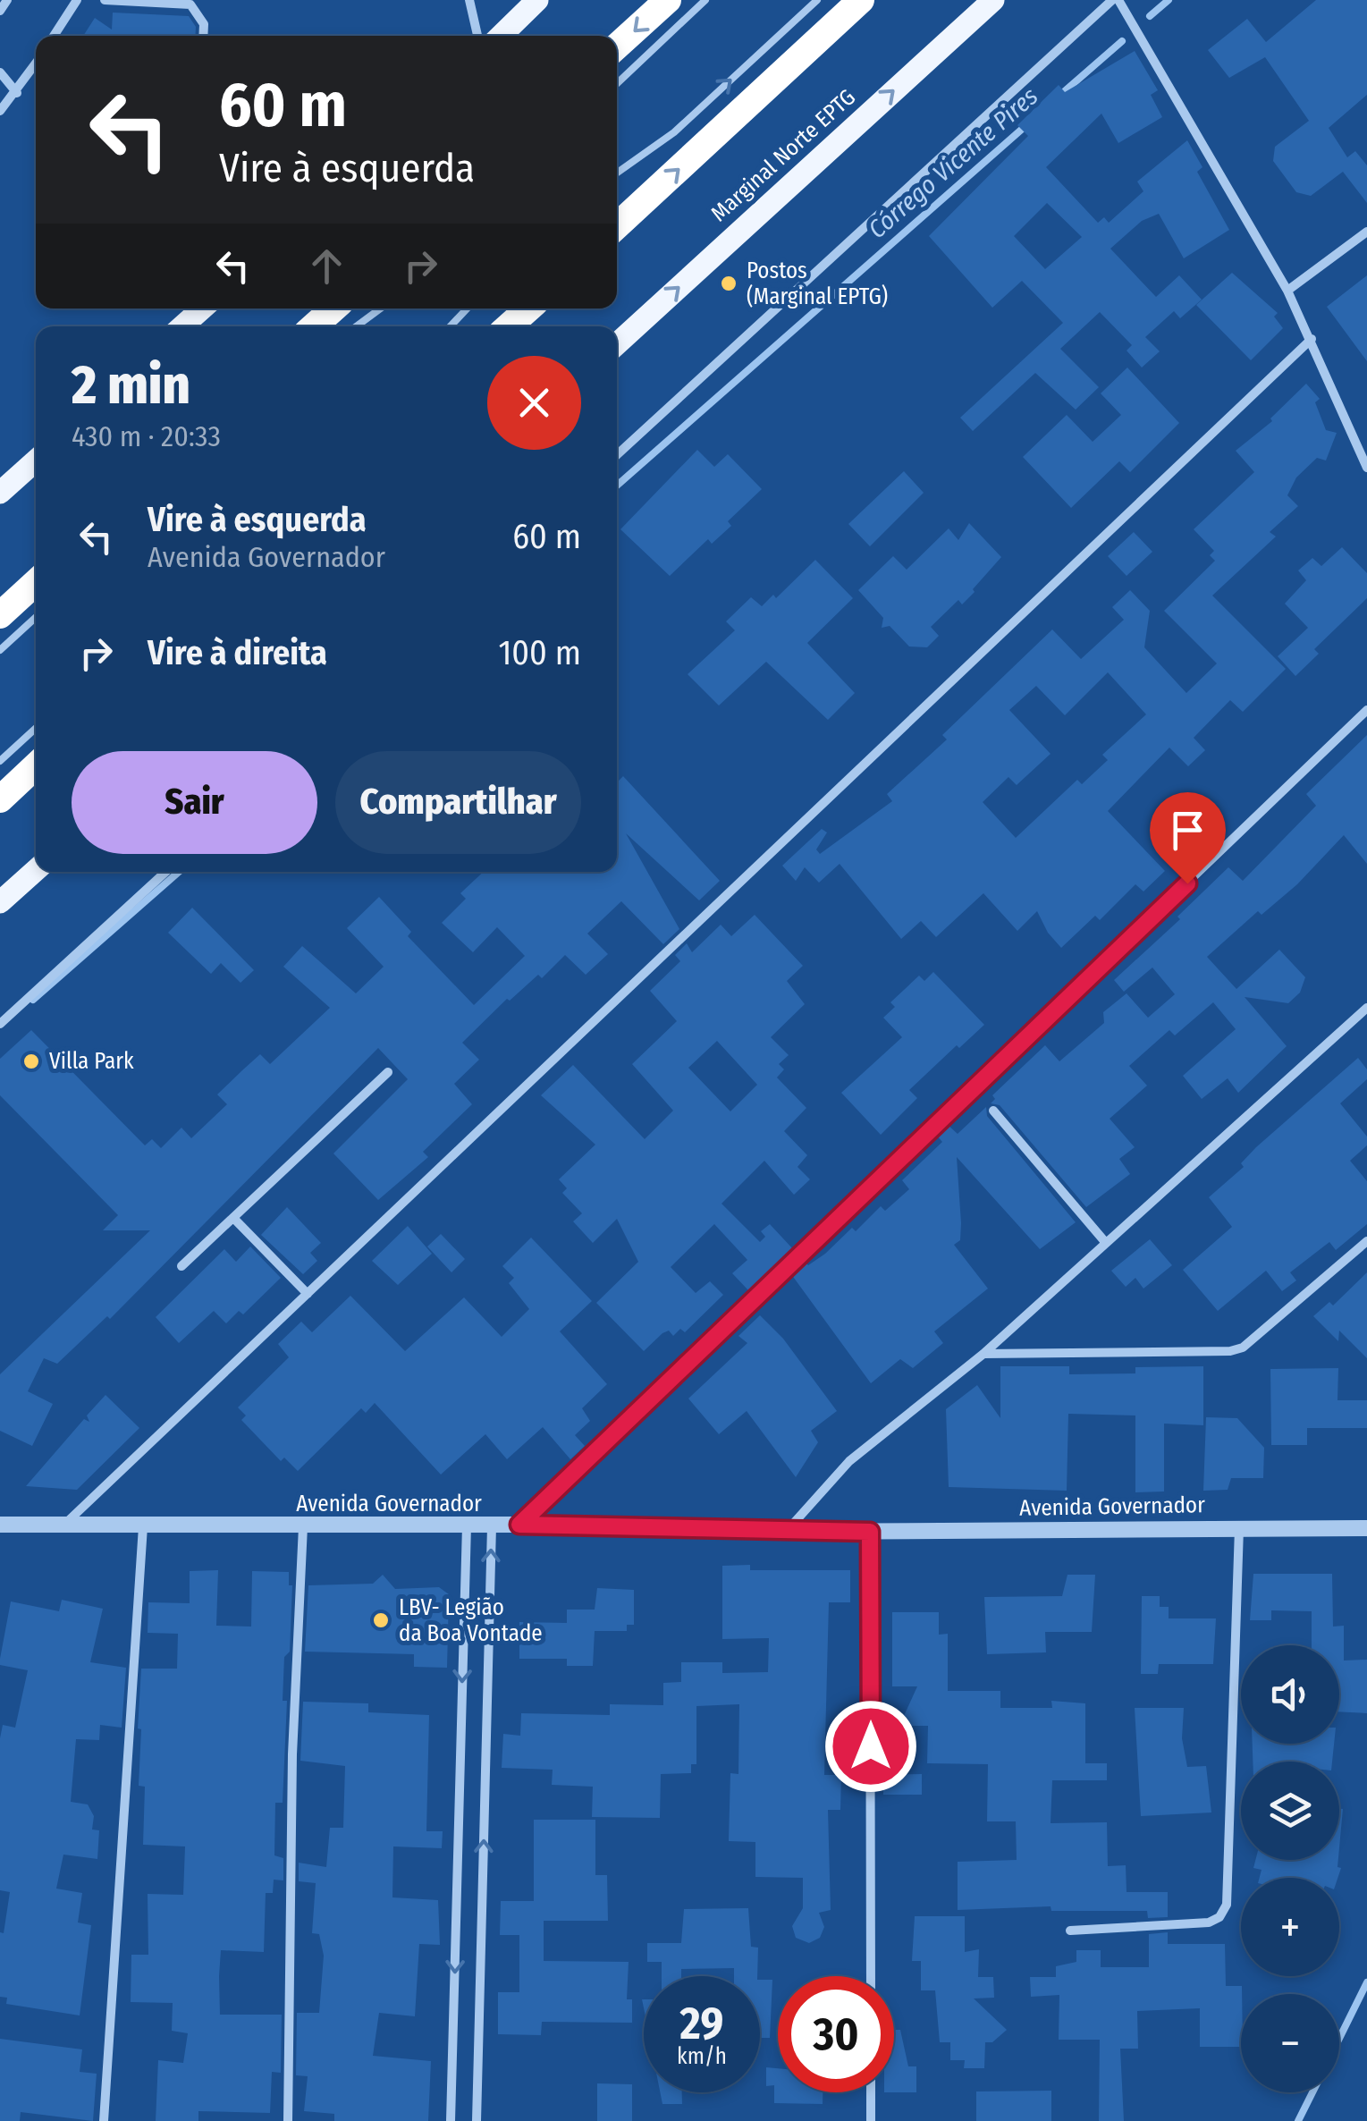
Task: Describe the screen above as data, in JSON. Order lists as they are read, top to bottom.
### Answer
{
  "streets": {
    "main road": ["Marginal Norte EPTG"],
    "street": ["Avenida Governador"]
  },
  "one_way": ["Marginal Norte EPTG"],
  "water": ["Córrego Vicente Pires"],
  "places": ["Postos (Marginal EPTG)", "Villa Park", "LBV- Legião da Boa Vontade"],
  "page": {
    "turn": ["60 m", "Vire à esquerda"],
    "heading": ["2 min", "430 m · 20:33"],
    "list": [
      {
        "name": "Vire à esquerda",
        "note": "Avenida Governador",
        "value": "60 m"
      },
      {
        "name": "Vire à direita",
        "value": "100 m"
      }
    ],
    "buttons": ["Sair", "Compartilhar"],
    "map_buttons": ["+", "−"],
    "speed": "29 km/h",
    "limit": "30"
  }
}
